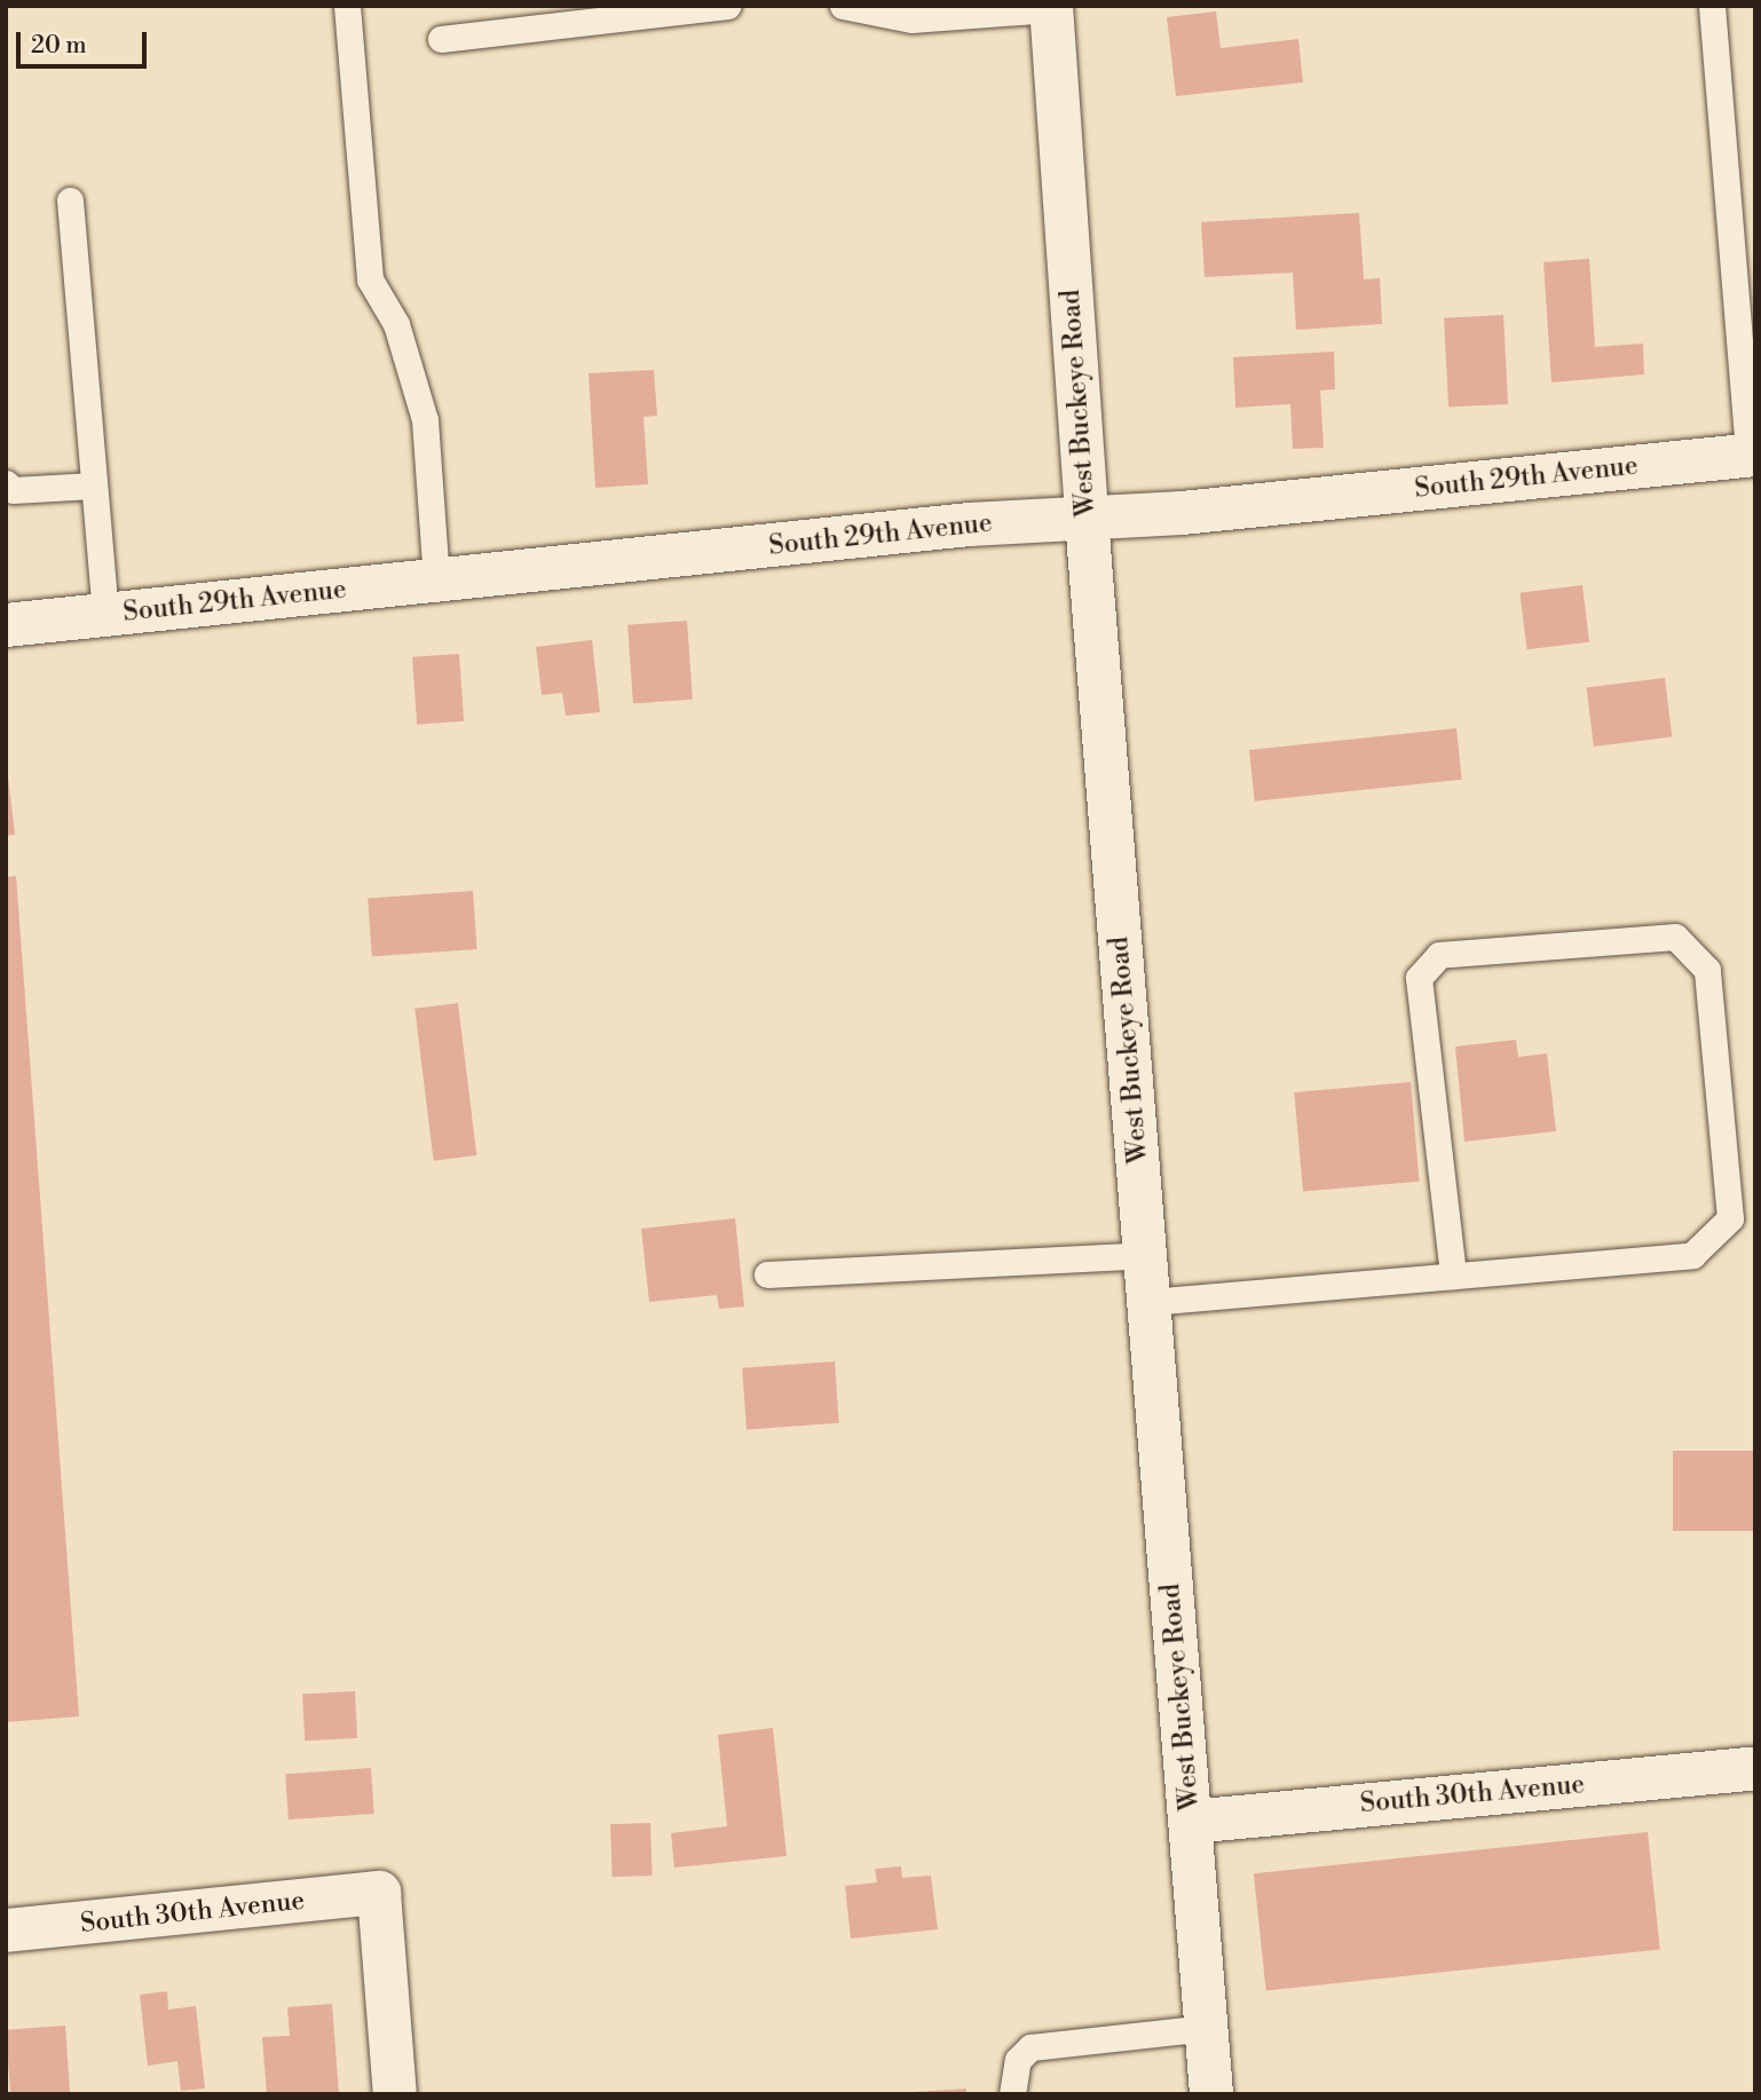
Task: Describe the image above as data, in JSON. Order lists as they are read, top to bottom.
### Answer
{
  "streets": {
    "street": ["West Buckeye Road", "South 29th Avenue", "South 30th Avenue"]
  },
  "crossings": [
    ["West Buckeye Road", "South 29th Avenue"],
    ["West Buckeye Road", "South 30th Avenue"]
  ],
  "scale_bar": "20 m"
}
